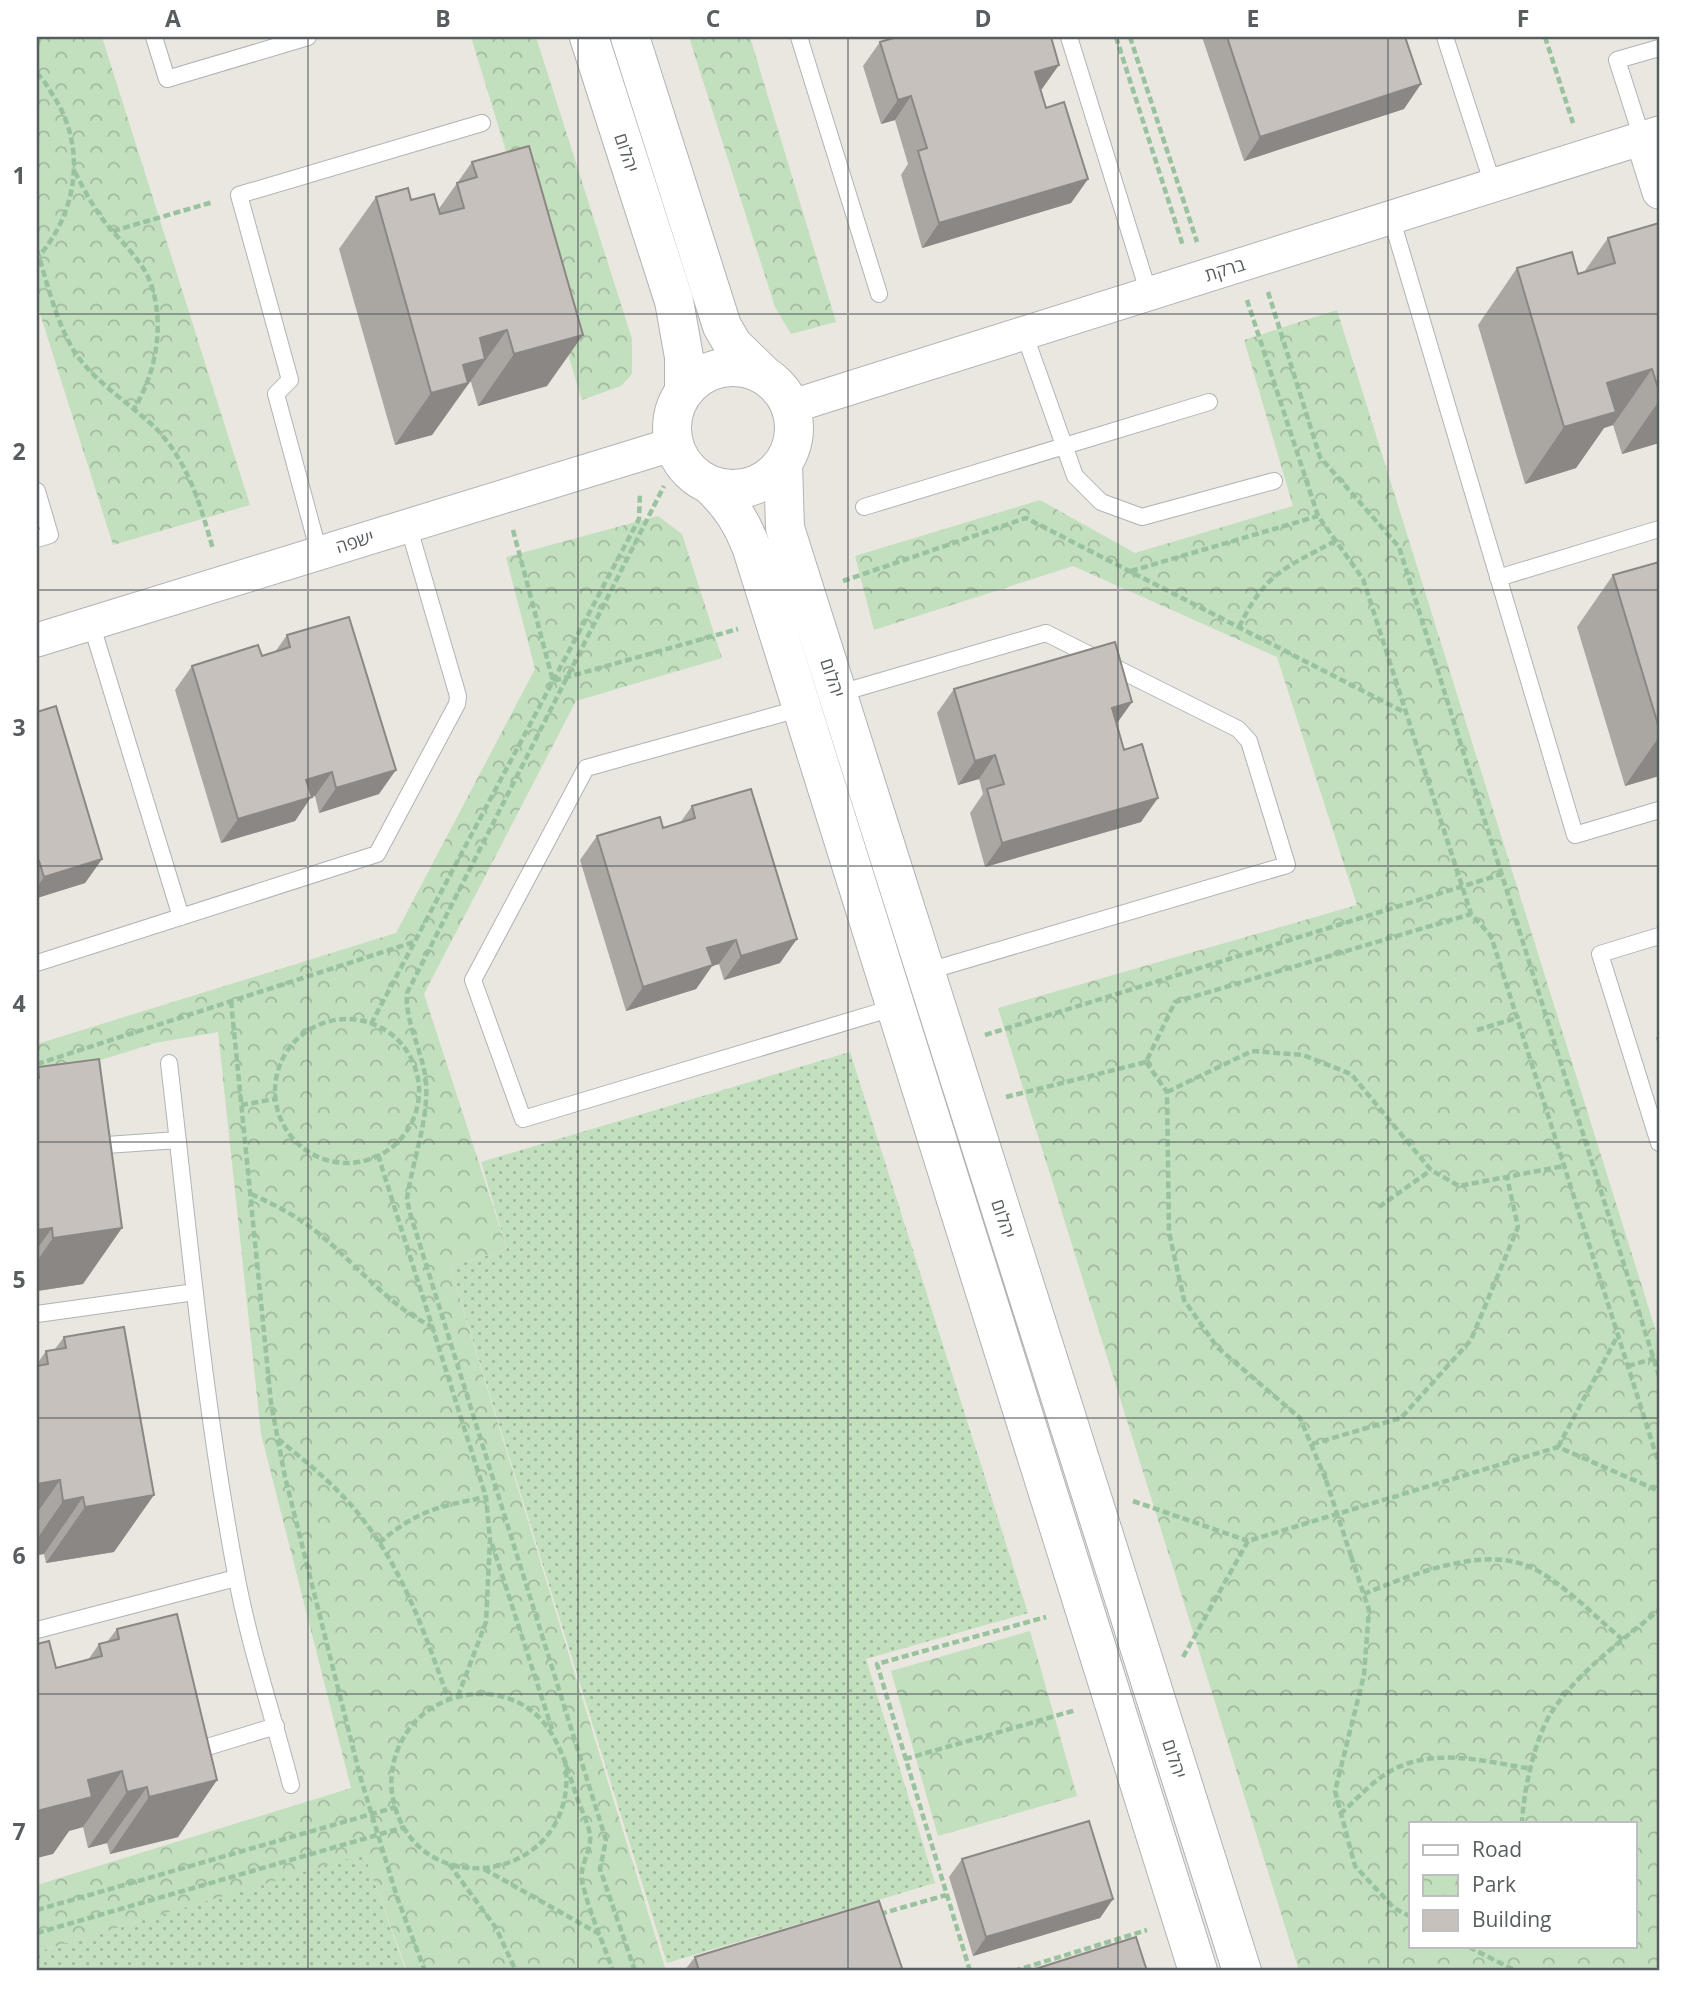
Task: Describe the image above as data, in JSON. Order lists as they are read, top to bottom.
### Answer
{
  "streets": {
    "street": ["יהלום", "ברקת", "ישפה"]
  },
  "crossings": [
    ["יהלום", "ברקת"],
    ["יהלום", "ישפה"],
    ["ברקת", "ישפה"]
  ],
  "legend": ["Road", "Park", "Building"],
  "grid": {
    "columns": [
      "A",
      "B",
      "C",
      "D",
      "E",
      "F"
    ],
    "rows": [
      "1",
      "2",
      "3",
      "4",
      "5",
      "6",
      "7"
    ]
  }
}
